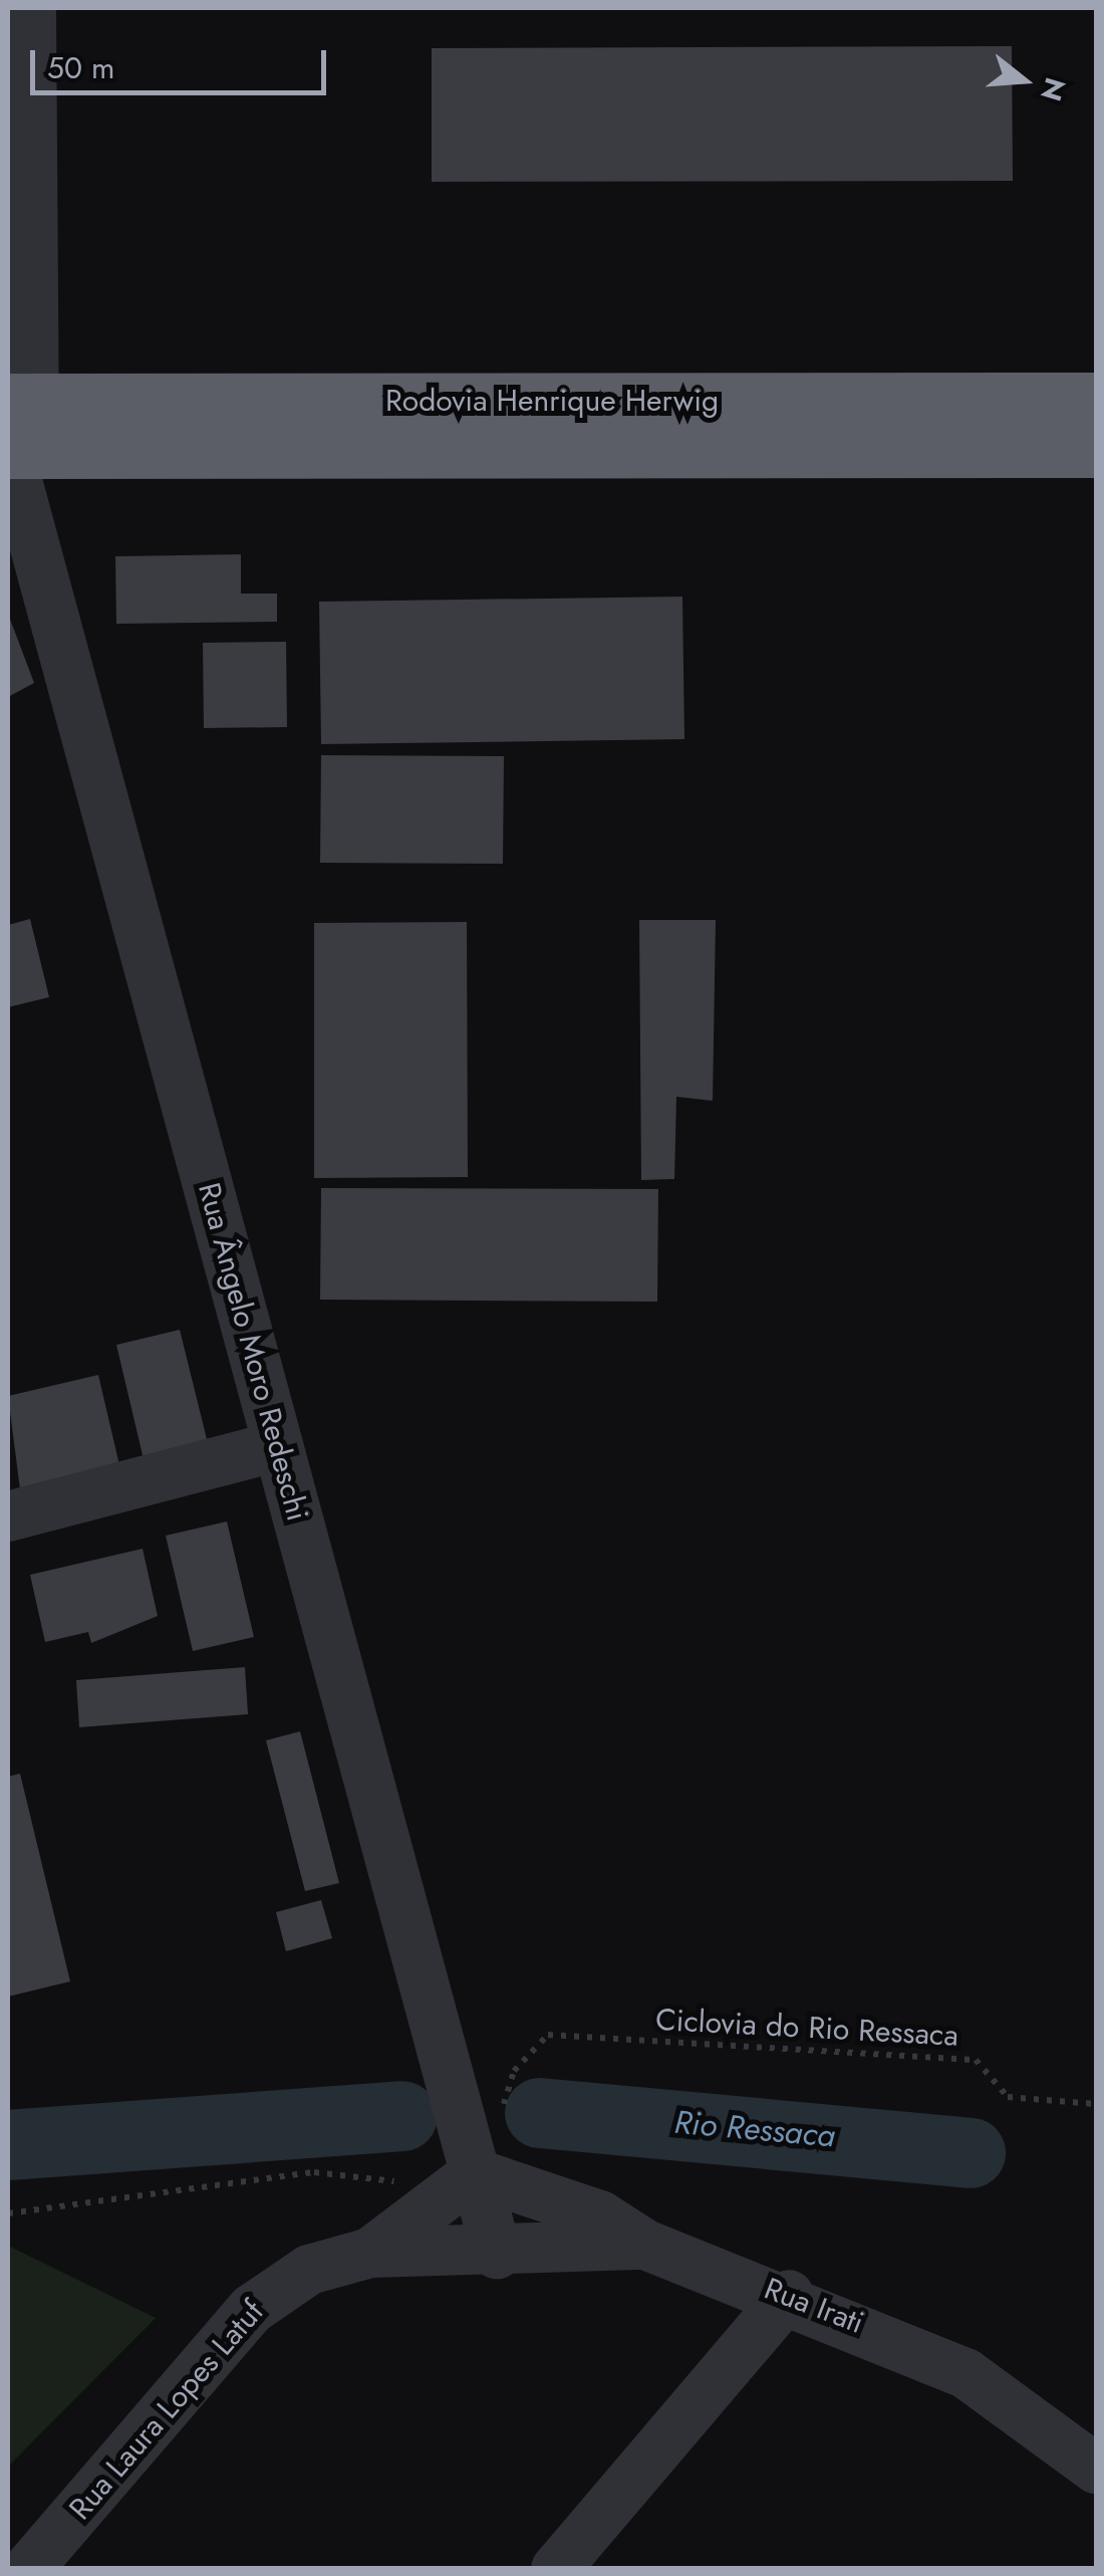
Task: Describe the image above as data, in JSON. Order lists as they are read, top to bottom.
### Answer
{
  "streets": {
    "highway": ["Rodovia Henrique Herwig"],
    "street": ["Rua Ângelo Moro Redeschi", "Rua Irati", "Rua Laura Lopes Latuf"],
    "path": ["Ciclovia do Rio Ressaca"]
  },
  "crossings": [
    ["Rodovia Henrique Herwig", "Rua Ângelo Moro Redeschi"],
    ["Rua Ângelo Moro Redeschi", "Rua Irati"],
    ["Rua Ângelo Moro Redeschi", "Rua Laura Lopes Latuf"],
    ["Rua Irati", "Rua Laura Lopes Latuf"]
  ],
  "water": ["Rio Ressaca"],
  "scale_bar": "50 m",
  "north": "right"
}
